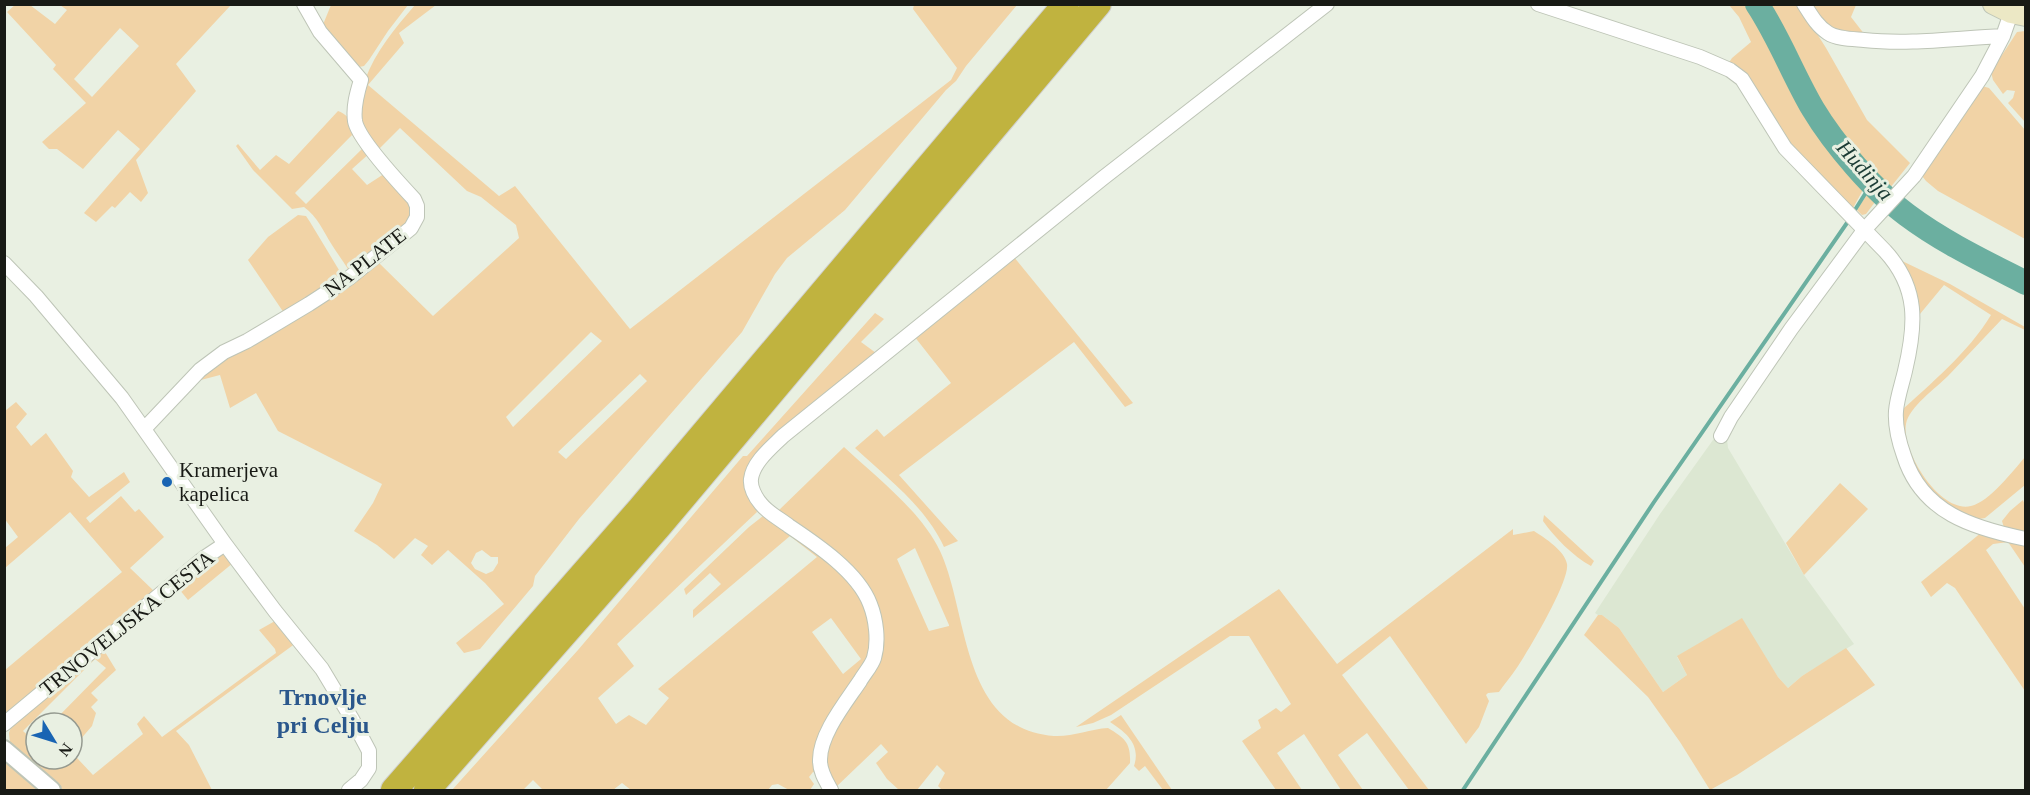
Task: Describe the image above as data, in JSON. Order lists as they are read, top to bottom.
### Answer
{
  "streets": {
    "street": ["NA PLATE", "TRNOVELJSKA CESTA"]
  },
  "crossings": [
    ["NA PLATE", "TRNOVELJSKA CESTA"]
  ],
  "districts": ["Trnovlje pri Celju"],
  "water": ["Hudinja"],
  "places": ["Kramerjeva kapelica"],
  "north": "bottom right"
}
